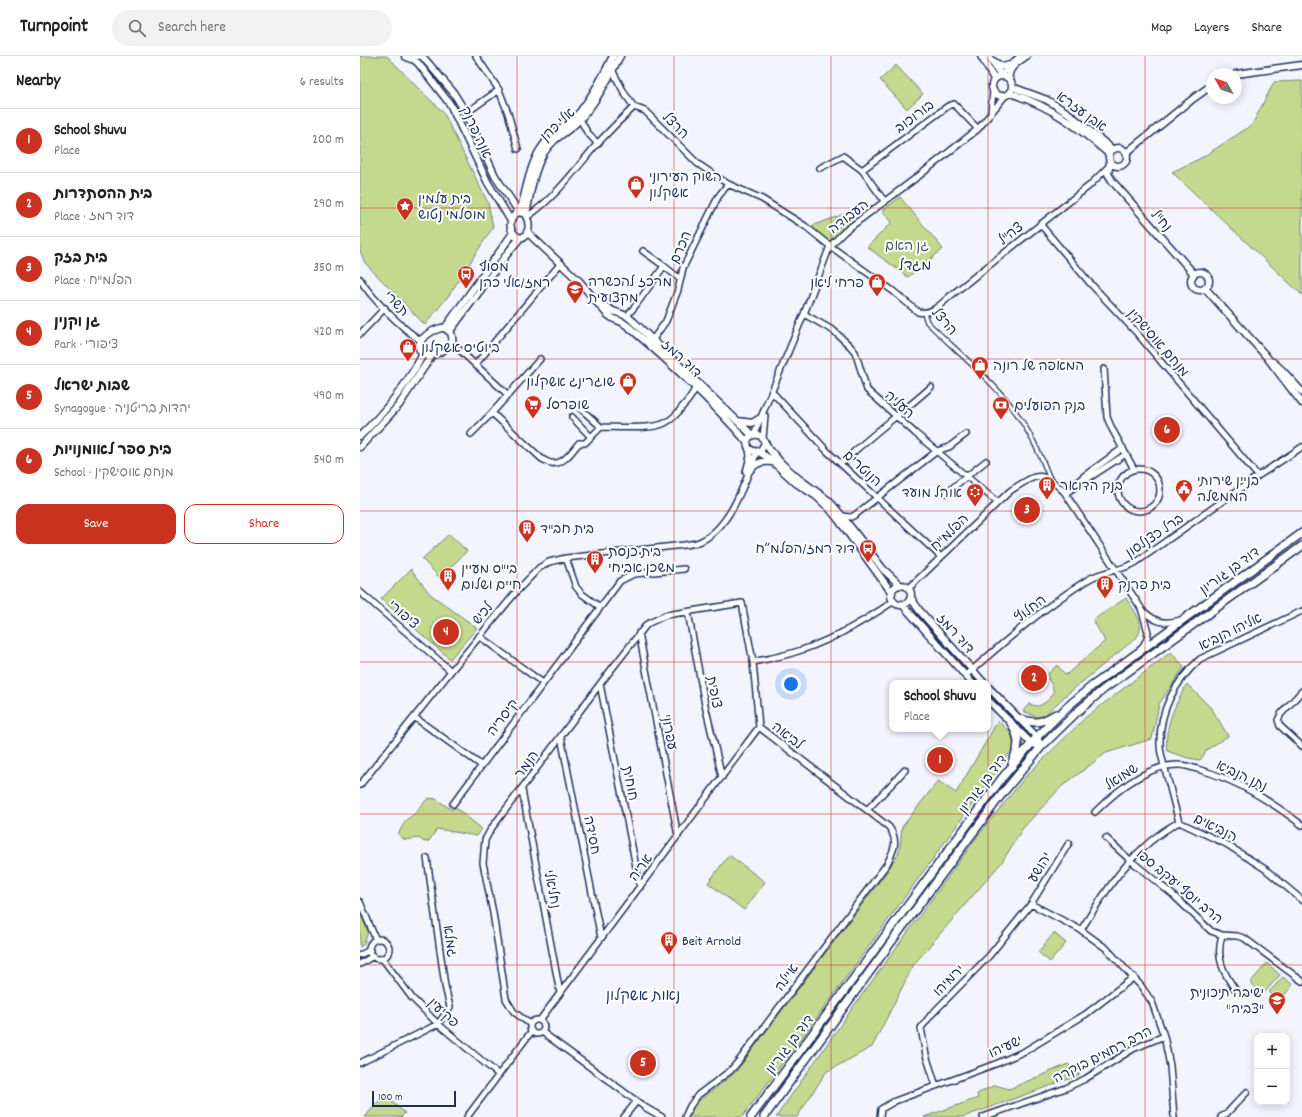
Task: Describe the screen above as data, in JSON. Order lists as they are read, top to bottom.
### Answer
{
  "streets": {
    "main road": ["דוד בן גוריון"],
    "street": [
      "אבן עזרא",
      "בורוכוב",
      "אלי כהן",
      "הרצל",
      "אנה פרנק",
      "העבודה",
      "נח\"ל",
      "צה\"ל",
      "הכרם",
      "תשרי",
      "מנחם אוסישקין",
      "דוד רמז",
      "העליה",
      "הנוטרים",
      "הפלמ\"ח",
      "ברל כצנלסון",
      "החלוץ",
      "לכיש",
      "ציפורי",
      "אליהו הנביא",
      "צופית",
      "קיסריה",
      "עפרוני",
      "לביאה",
      "הנמר",
      "נתן הנביא",
      "שמואל",
      "חוחית",
      "הנביאים",
      "חסידה",
      "אריה",
      "יהושע",
      "הרב יוסף יעקב ספו",
      "נחליאלי",
      "גמלא",
      "איילה",
      "ירמיהו",
      "פקיעין",
      "ישעיהו",
      "הרב רחמים בוקרה"
    ]
  },
  "crossings": [
    ["אבן עזרא", "העבודה"],
    ["אבן עזרא", "נח\"ל"],
    ["אבן עזרא", "צה\"ל"],
    ["בורוכוב", "העבודה"],
    ["אלי כהן", "הרצל"],
    ["אלי כהן", "אנה פרנק"],
    ["אלי כהן", "דוד רמז"],
    ["הרצל", "העבודה"],
    ["הרצל", "צה\"ל"],
    ["הרצל", "הכרם"],
    ["הרצל", "הפלמ\"ח"],
    ["הרצל", "ברל כצנלסון"],
    ["הרצל", "דוד בן גוריון"],
    ["הרצל", "החלוץ"],
    ["אנה פרנק", "דוד רמז"],
    ["העבודה", "דוד רמז"],
    ["העבודה", "העליה"],
    ["העבודה", "הנוטרים"],
    ["העבודה", "לכיש"],
    ["נח\"ל", "צה\"ל"],
    ["צה\"ל", "מנחם אוסישקין"],
    ["הכרם", "דוד רמז"],
    ["מנחם אוסישקין", "ברל כצנלסון"],
    ["דוד רמז", "הפלמ\"ח"],
    ["דוד רמז", "החלוץ"],
    ["דוד רמז", "לכיש"],
    ["העליה", "הפלמ\"ח"],
    ["הנוטרים", "הפלמ\"ח"],
    ["ברל כצנלסון", "החלוץ"],
    ["לכיש", "ציפורי"],
    ["אליהו הנביא", "נתן הנביא"],
    ["אליהו הנביא", "שמואל"],
    ["אליהו הנביא", "הנביאים"],
    ["צופית", "הנמר"],
    ["צופית", "אריה"],
    ["עפרוני", "הנמר"],
    ["עפרוני", "אריה"],
    ["לביאה", "הנמר"],
    ["לביאה", "אריה"],
    ["לביאה", "איילה"],
    ["הנמר", "חוחית"],
    ["הנמר", "חסידה"],
    ["הנמר", "אריה"],
    ["הנמר", "נחליאלי"],
    ["נתן הנביא", "שמואל"],
    ["חוחית", "אריה"],
    ["הנביאים", "הרב יוסף יעקב ספו"],
    ["חסידה", "אריה"],
    ["אריה", "נחליאלי"],
    ["יהושע", "ירמיהו"],
    ["גמלא", "פקיעין"],
    ["ירמיהו", "ישעיהו"]
  ],
  "districts": ["מגדל", "נאות אשקלון"],
  "parks": ["גן האם"],
  "places": {
    "shop": [
      "השוק העירוני אשקלון",
      "פרחי ליאן",
      "ביוטיס אשקלון",
      "המאפה של רונה",
      "שוגרינג אשקלון"
    ],
    "place": ["בית עלמין מוסלמי נטוש"],
    "bus stop": ["מסוף רמז/אלי כהן", "דוד רמז/הפלמ״ח"],
    "school or university": ["מרכז להכשרה מקצועית", "ישיבה תיכונית \"צביה\""],
    "supermarket": ["שופרסל"],
    "bank": ["בנק הפועלים"],
    "building": [
      "בנק הדואר",
      "בית חב\"ד",
      "בית כנסת משכן אביחי",
      "בי\"ס מעיין חיים ושלום",
      "בית פרנק",
      "Beit Arnold"
    ],
    "public building": ["בניין שירותי הממשלה"],
    "synagogue": ["אוהל מועד"]
  },
  "scale_bar": "100 m",
  "north": "top left",
  "page": {
    "header": "Turnpoint",
    "search": "Search here",
    "nav": ["Map", "Layers", "Share"],
    "heading": ["Nearby", "6 results"],
    "list": [
      {
        "mark": "1",
        "name": "School Shuvu",
        "note": "Place",
        "value": "200 m"
      },
      {
        "mark": "2",
        "name": "בית ההסתדרות",
        "note": "Place · דוד רמז",
        "value": "290 m"
      },
      {
        "mark": "3",
        "name": "בית בזק",
        "note": "Place · הפלמ\"ח",
        "value": "350 m"
      },
      {
        "mark": "4",
        "name": "גן וקנין",
        "note": "Park · ציפורי",
        "value": "420 m"
      },
      {
        "mark": "5",
        "name": "שבות ישראל",
        "note": "Synagogue · יהדות בריטניה",
        "value": "490 m"
      },
      {
        "mark": "6",
        "name": "בית ספר לאומנויות",
        "note": "School · מנחם אוסישקין",
        "value": "540 m"
      }
    ],
    "pins": [
      "6",
      "3",
      "4",
      "2",
      "1",
      "5"
    ],
    "buttons": ["Save", "Share"],
    "popup": ["School Shuvu", "Place"],
    "map_buttons": ["+", "−"],
    "scale": "100 m"
  }
}
